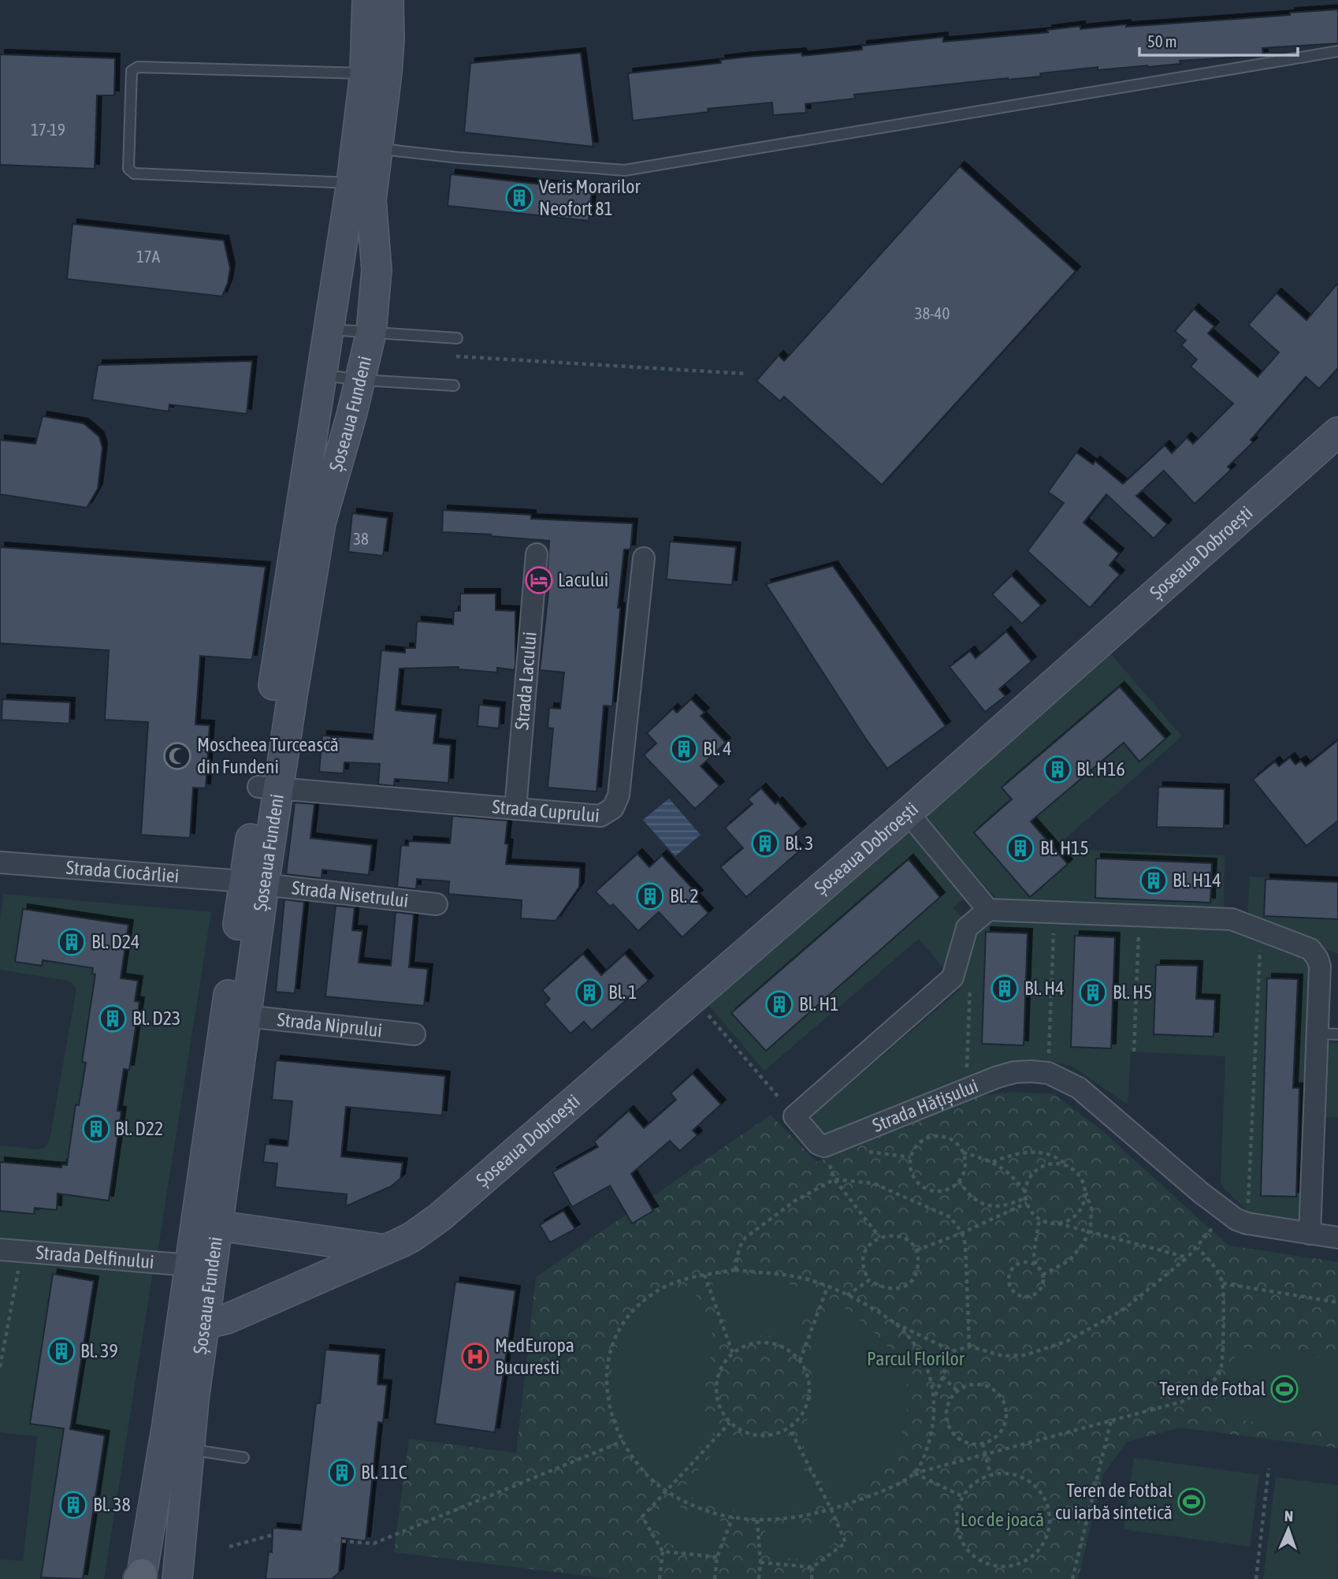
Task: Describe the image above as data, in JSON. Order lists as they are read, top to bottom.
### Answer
{
  "streets": {
    "main road": ["Șoseaua Fundeni", "Șoseaua Dobroești"],
    "street": [
      "Strada Lacului",
      "Strada Cuprului",
      "Strada Ciocârliei",
      "Strada Nisetrului",
      "Strada Niprului",
      "Strada Hățișului",
      "Strada Delfinului"
    ]
  },
  "crossings": [
    ["Șoseaua Fundeni", "Șoseaua Dobroești"],
    ["Șoseaua Fundeni", "Strada Cuprului"],
    ["Șoseaua Fundeni", "Strada Ciocârliei"],
    ["Șoseaua Fundeni", "Strada Nisetrului"],
    ["Șoseaua Fundeni", "Strada Niprului"],
    ["Șoseaua Fundeni", "Strada Delfinului"],
    ["Strada Lacului", "Strada Cuprului"],
    ["Strada Ciocârliei", "Strada Nisetrului"]
  ],
  "parks": ["Parcul Florilor", "Loc de joacă"],
  "places": {
    "building": [
      "Veris Morarilor Neofort 81",
      "Bl. 4",
      "Bl. H16",
      "Bl. 3",
      "Bl. H15",
      "Bl. H14",
      "Bl. 2",
      "Bl. D24",
      "Bl. H4",
      "Bl. 1",
      "Bl. H5",
      "Bl. H1",
      "Bl. D23",
      "Bl. D22",
      "Bl. 39",
      "Bl. 11C",
      "Bl. 38"
    ],
    "hotel": ["Lacului"],
    "mosque": ["Moscheea Turcească din Fundeni"],
    "hospital": ["MedEuropa Bucuresti"],
    "sports": ["Teren de Fotbal", "Teren de Fotbal cu iarbă sintetică"]
  },
  "house_numbers": [
    "17-19",
    "17A",
    "38-40",
    "38"
  ],
  "scale_bar": "50 m",
  "north": "top"
}
